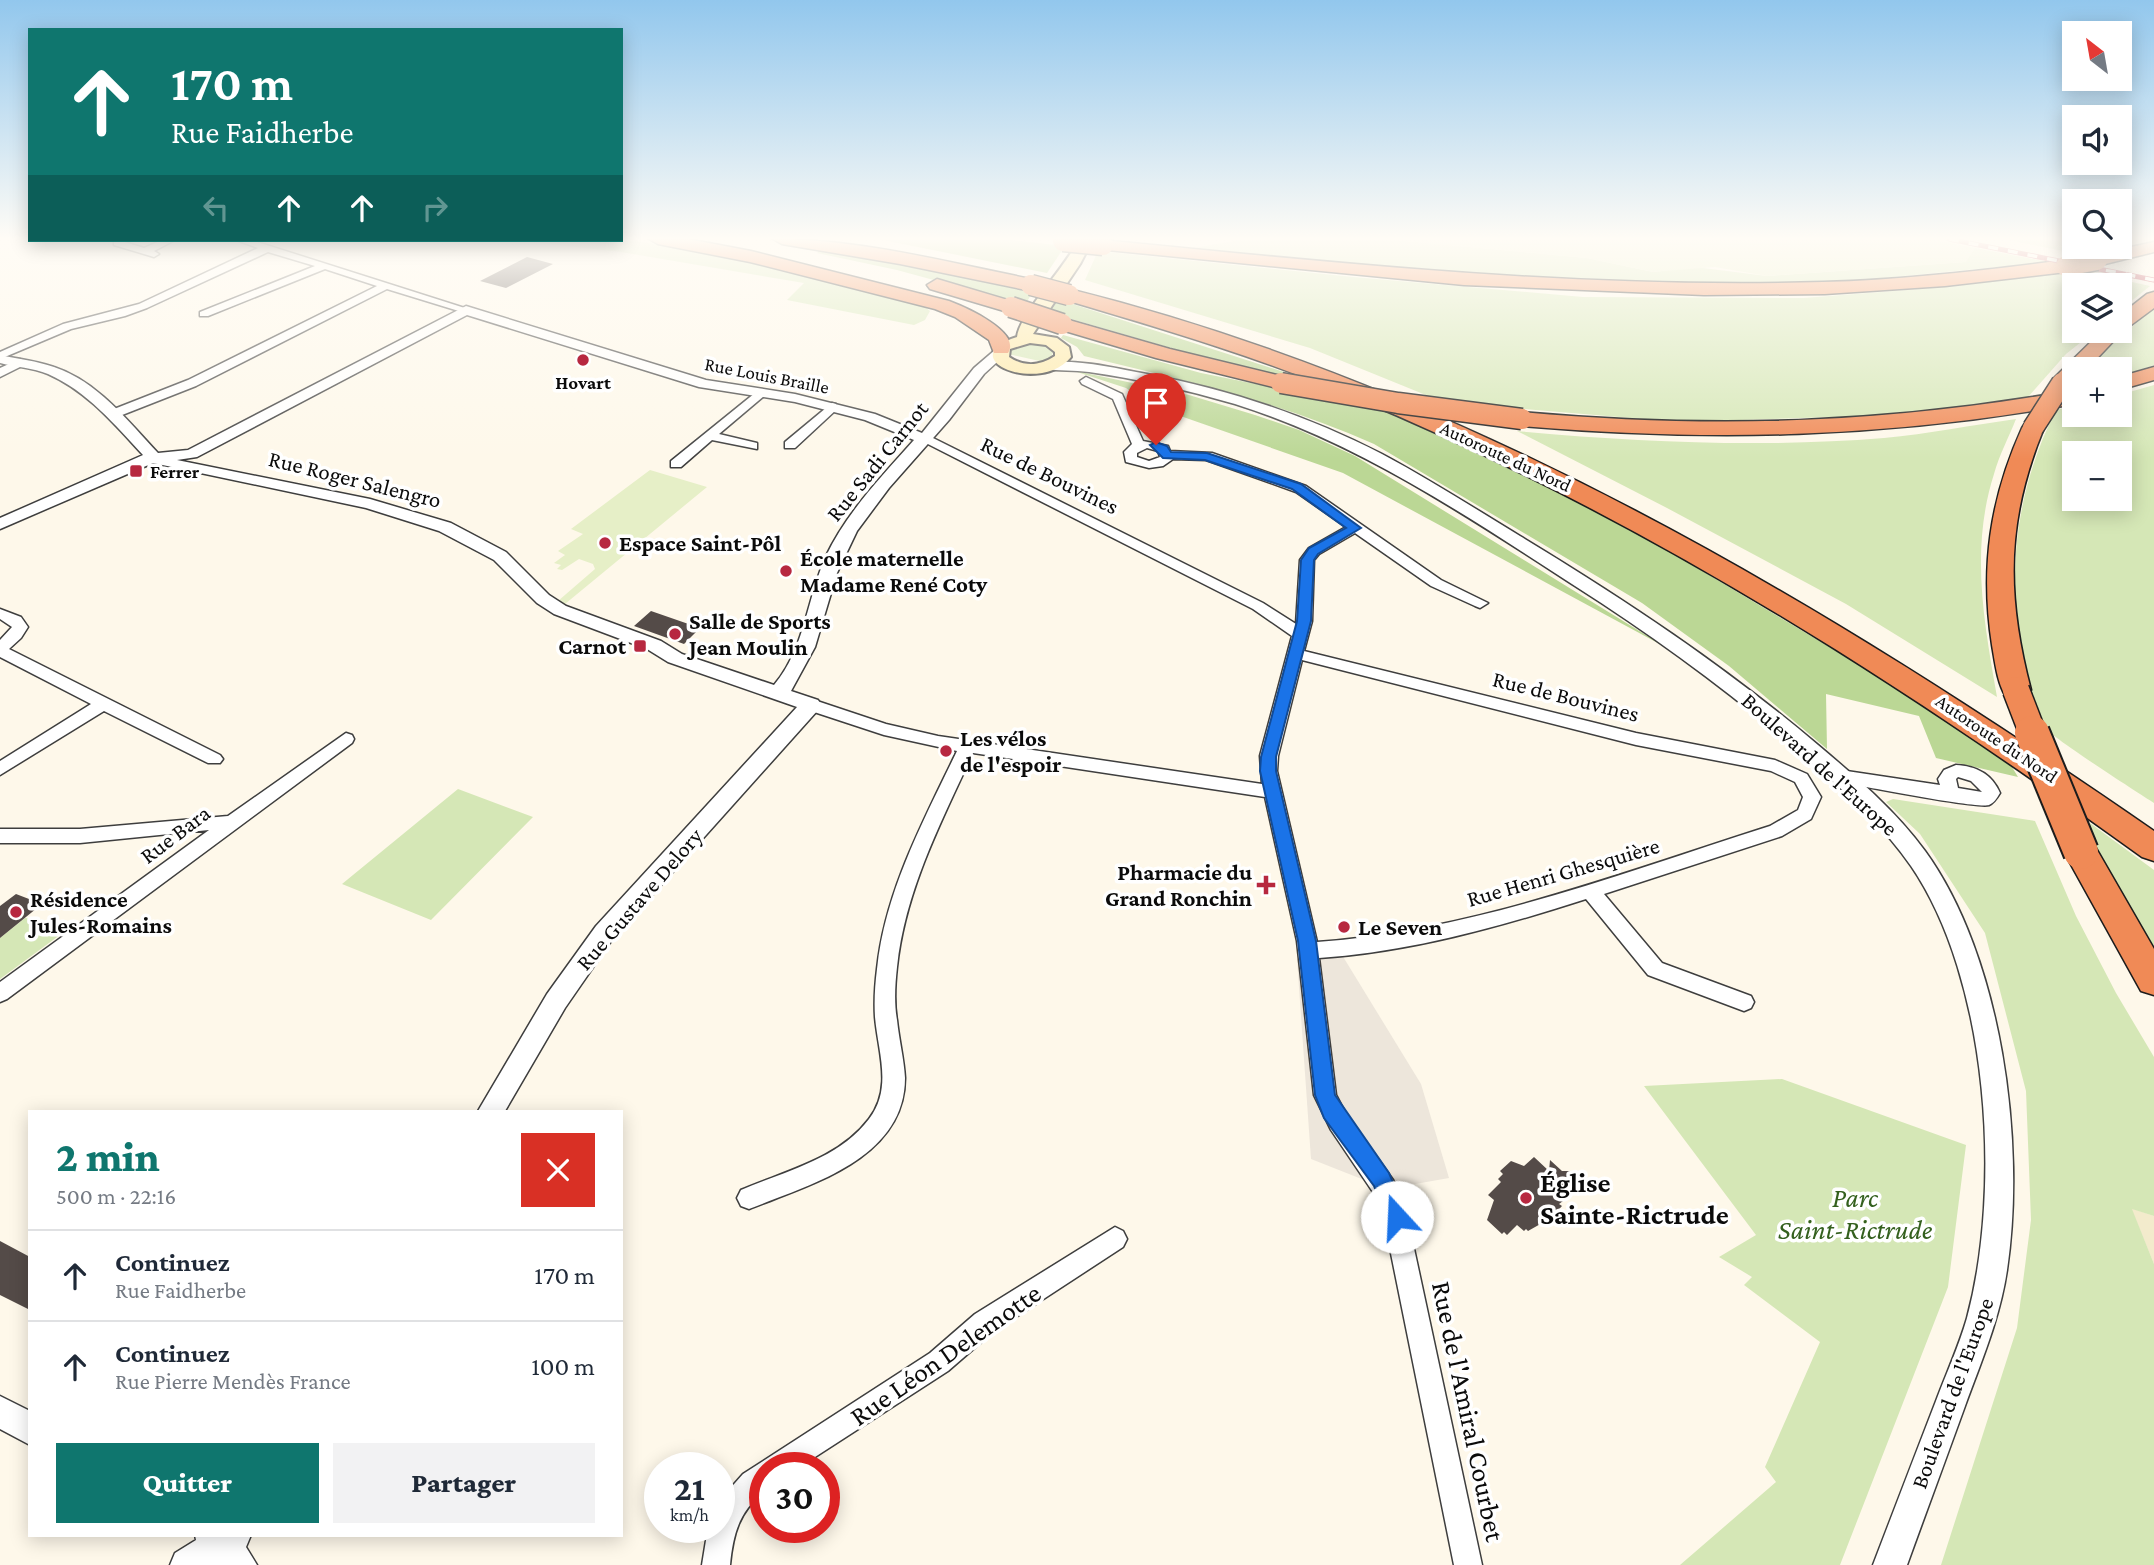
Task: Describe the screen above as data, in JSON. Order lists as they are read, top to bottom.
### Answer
{
  "streets": {
    "highway": ["Autoroute du Nord"],
    "main road": ["Rue Sadi Carnot"],
    "street": [
      "Rue Louis Braille",
      "Rue de Bouvines",
      "Rue Roger Salengro",
      "Boulevard de l'Europe",
      "Rue Bara",
      "Rue Henri Ghesquière",
      "Rue Gustave Delory",
      "Rue Léon Delemotte",
      "Rue de l'Amiral Courbet"
    ]
  },
  "crossings": [
    ["Rue Louis Braille", "Rue Sadi Carnot"],
    ["Rue Louis Braille", "Rue de Bouvines"],
    ["Rue Sadi Carnot", "Rue de Bouvines"],
    ["Rue Sadi Carnot", "Rue Roger Salengro"],
    ["Rue de Bouvines", "Rue Henri Ghesquière"],
    ["Rue de Bouvines", "Rue de l'Amiral Courbet"],
    ["Rue Roger Salengro", "Rue Gustave Delory"],
    ["Rue Roger Salengro", "Rue de l'Amiral Courbet"],
    ["Rue Henri Ghesquière", "Rue de l'Amiral Courbet"]
  ],
  "parks": ["Parc Saint-Rictrude"],
  "places": {
    "other": [
      "Hovart",
      "Espace Saint-Pôl",
      "École maternelle Madame René Coty",
      "Salle de Sports Jean Moulin",
      "Les vélos de l'espoir",
      "Résidence Jules-Romains",
      "Le Seven",
      "Église Sainte-Rictrude"
    ],
    "transit": ["Ferrer", "Carnot"],
    "health": ["Pharmacie du Grand Ronchin"]
  },
  "north": "top left",
  "page": {
    "map_buttons": ["+", "−"],
    "turn": ["170 m", "Rue Faidherbe"],
    "heading": ["2 min", "500 m · 22:16"],
    "list": [
      {
        "name": "Continuez",
        "note": "Rue Faidherbe",
        "value": "170 m"
      },
      {
        "name": "Continuez",
        "note": "Rue Pierre Mendès France",
        "value": "100 m"
      }
    ],
    "buttons": ["Quitter", "Partager"],
    "speed": "21 km/h",
    "limit": "30"
  }
}
